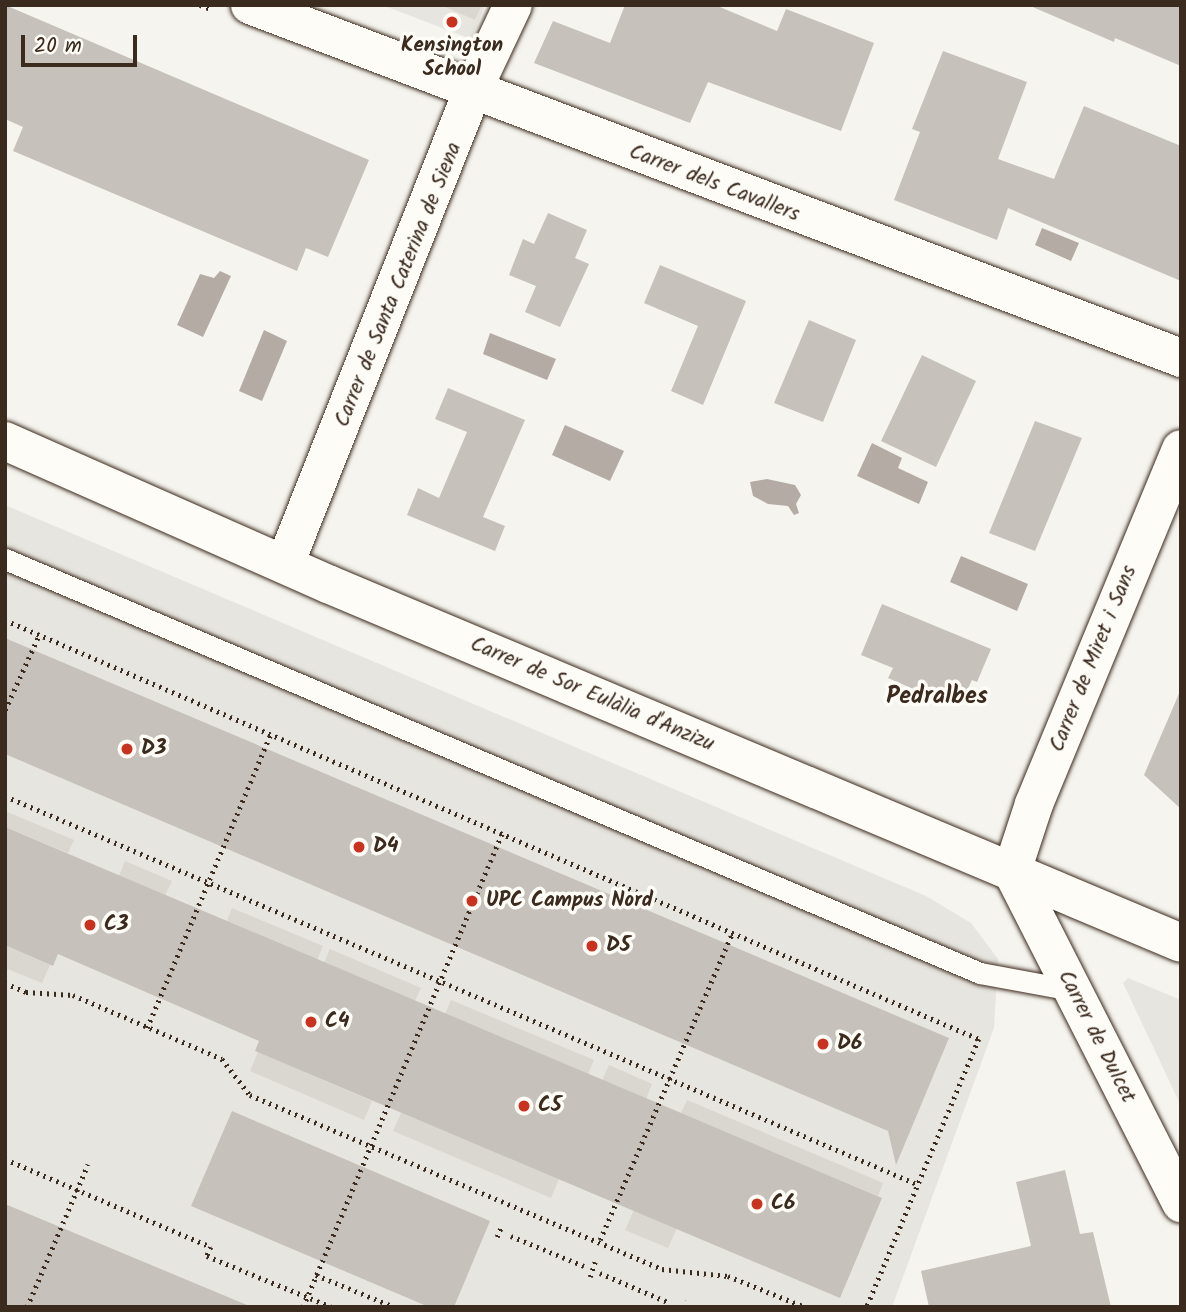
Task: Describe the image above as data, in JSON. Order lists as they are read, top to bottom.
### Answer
{
  "streets": {
    "street": [
      "Carrer dels Cavallers",
      "Carrer de Santa Caterina de Siena",
      "Carrer de Miret i Sans",
      "Carrer de Sor Eulàlia d'Anzizu",
      "Carrer de Dulcet"
    ]
  },
  "crossings": [
    ["Carrer dels Cavallers", "Carrer de Santa Caterina de Siena"],
    ["Carrer de Santa Caterina de Siena", "Carrer de Sor Eulàlia d'Anzizu"],
    ["Carrer de Miret i Sans", "Carrer de Sor Eulàlia d'Anzizu"],
    ["Carrer de Miret i Sans", "Carrer de Dulcet"],
    ["Carrer de Sor Eulàlia d'Anzizu", "Carrer de Dulcet"]
  ],
  "districts": ["Pedralbes"],
  "places": [
    "Kensington School",
    "D3",
    "D4",
    "UPC Campus Nord",
    "C3",
    "D5",
    "C4",
    "D6",
    "C5",
    "C6"
  ],
  "scale_bar": "20 m"
}
